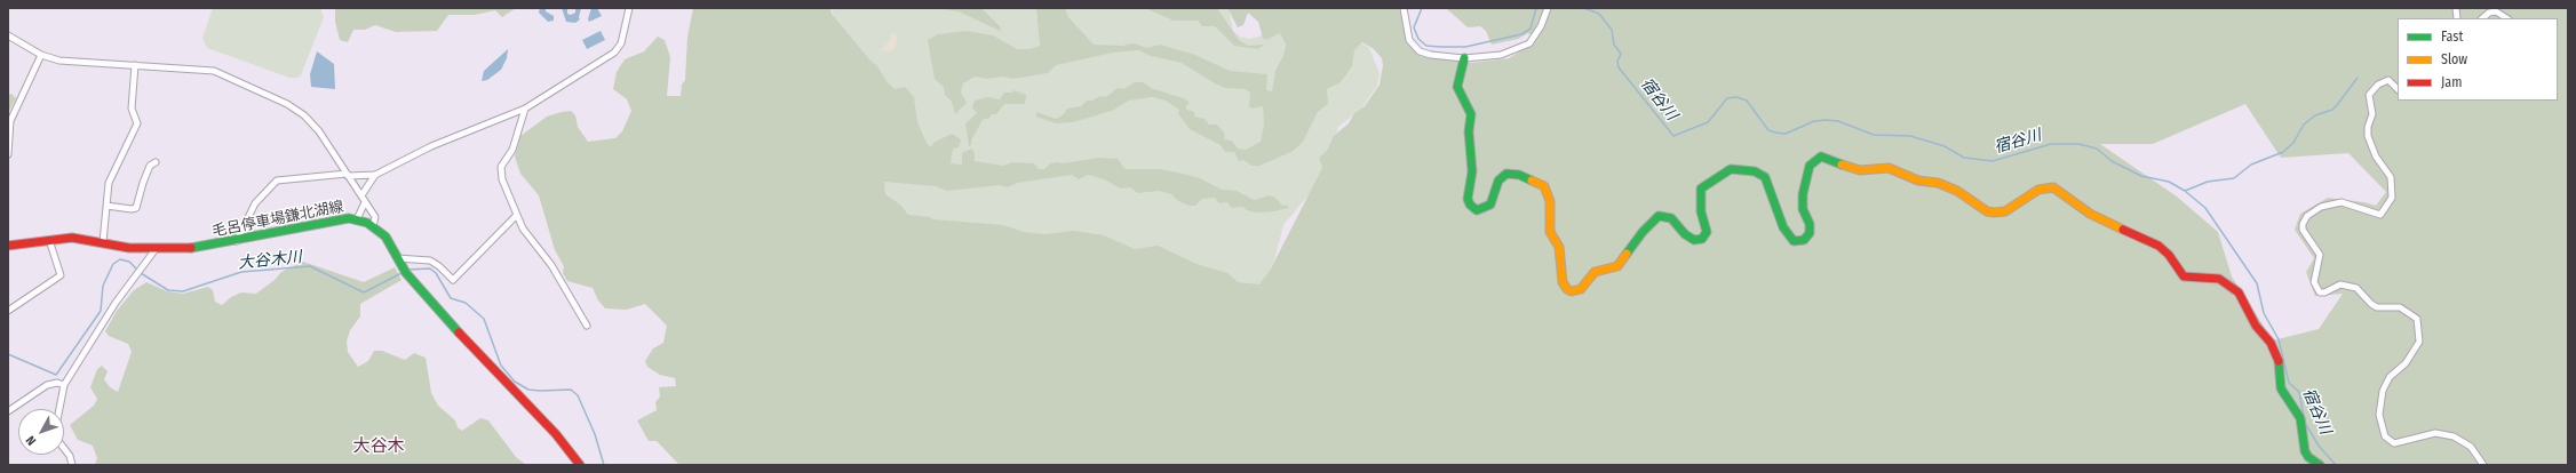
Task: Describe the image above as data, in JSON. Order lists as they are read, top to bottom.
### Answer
{
  "streets": {
    "street": ["毛呂停車場鎌北湖線"]
  },
  "districts": ["大谷木"],
  "water": ["宿谷川", "大谷木川"],
  "legend": ["Fast", "Slow", "Jam"],
  "north": "bottom left"
}
